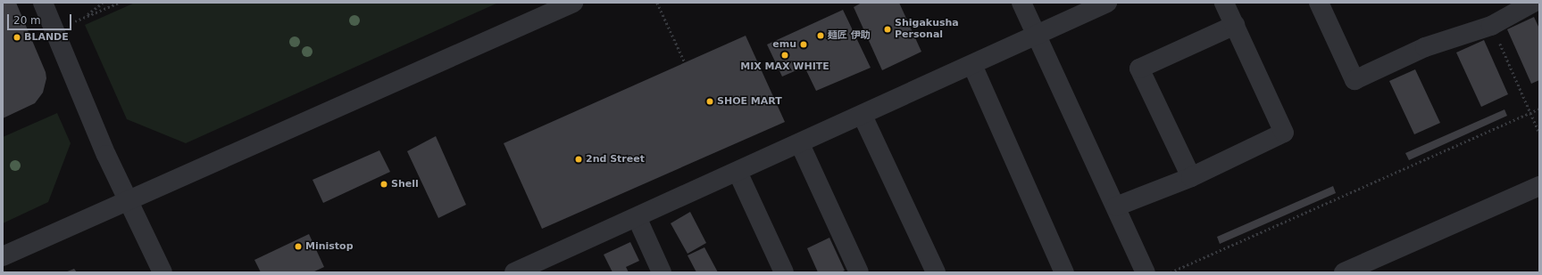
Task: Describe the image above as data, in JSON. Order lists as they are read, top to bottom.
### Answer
{
  "places": [
    "Shigakusha Personal",
    "麺匠 伊助",
    "BLANDE",
    "emu",
    "MIX MAX WHITE",
    "SHOE MART",
    "2nd Street",
    "Shell",
    "Ministop"
  ],
  "scale_bar": "20 m"
}
